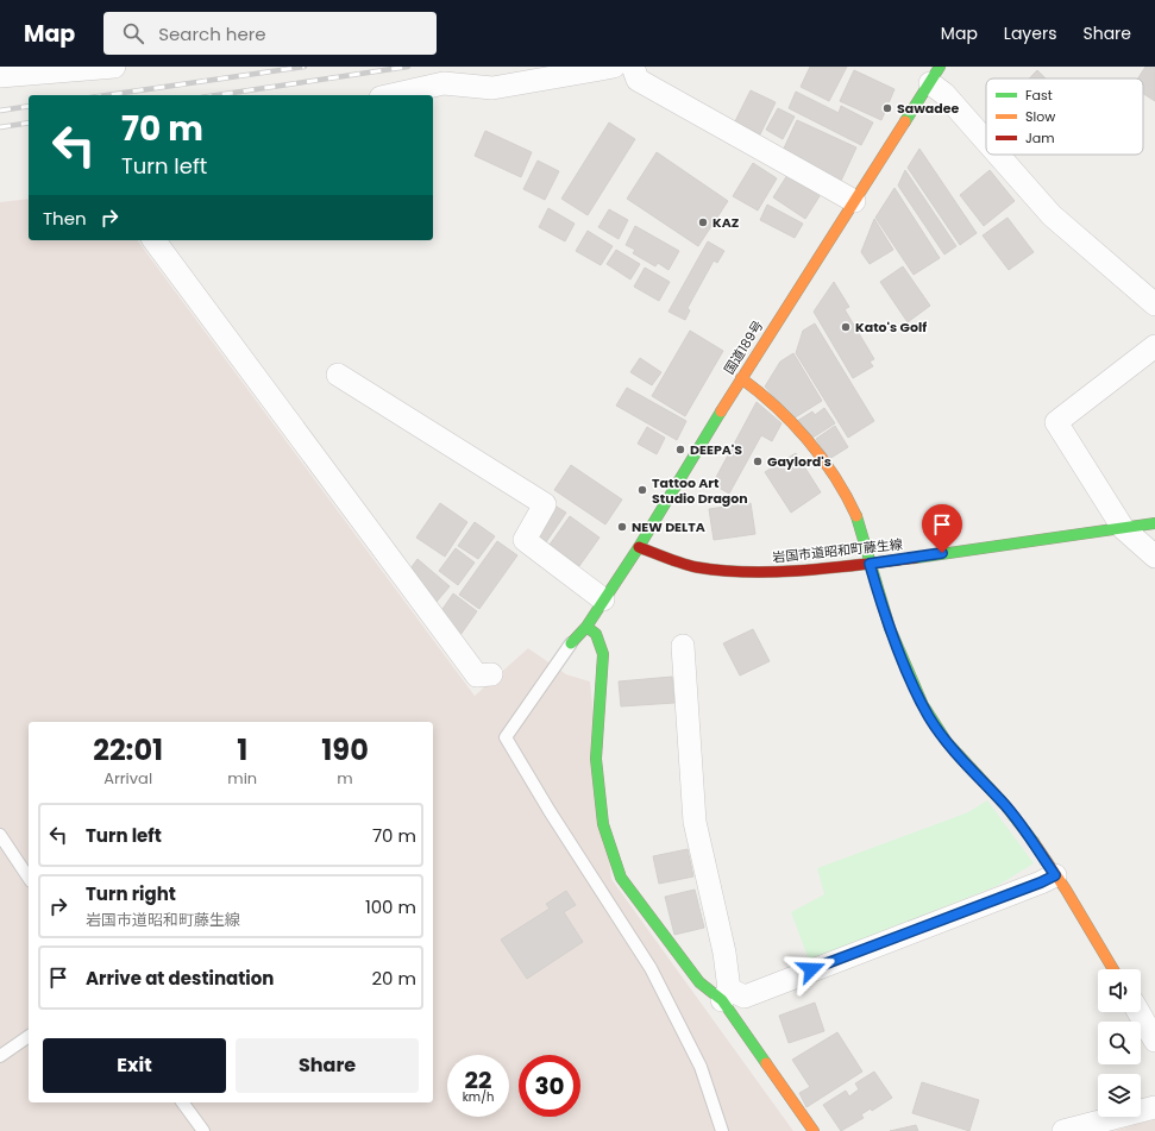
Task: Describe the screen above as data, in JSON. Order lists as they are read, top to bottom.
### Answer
{
  "streets": {
    "main road": ["国道189号", "岩国市道昭和町藤生線"]
  },
  "crossings": [
    ["国道189号", "岩国市道昭和町藤生線"]
  ],
  "places": [
    "Sawadee",
    "KAZ",
    "Kato's Golf",
    "DEEPA'S",
    "Gaylord's",
    "Tattoo Art Studio Dragon",
    "NEW DELTA"
  ],
  "legend": ["Fast", "Slow", "Jam"],
  "page": {
    "header": "Map",
    "search": "Search here",
    "nav": ["Map", "Layers", "Share"],
    "turn": ["70 m", "Turn left"],
    "then": "Then",
    "eta": [
      "22:01",
      "Arrival",
      "1",
      "min",
      "190",
      "m"
    ],
    "list": [
      {
        "name": "Turn left",
        "value": "70 m"
      },
      {
        "name": "Turn right",
        "note": "岩国市道昭和町藤生線",
        "value": "100 m"
      },
      {
        "name": "Arrive at destination",
        "value": "20 m"
      }
    ],
    "buttons": ["Exit", "Share"],
    "speed": "22 km/h",
    "limit": "30"
  }
}
